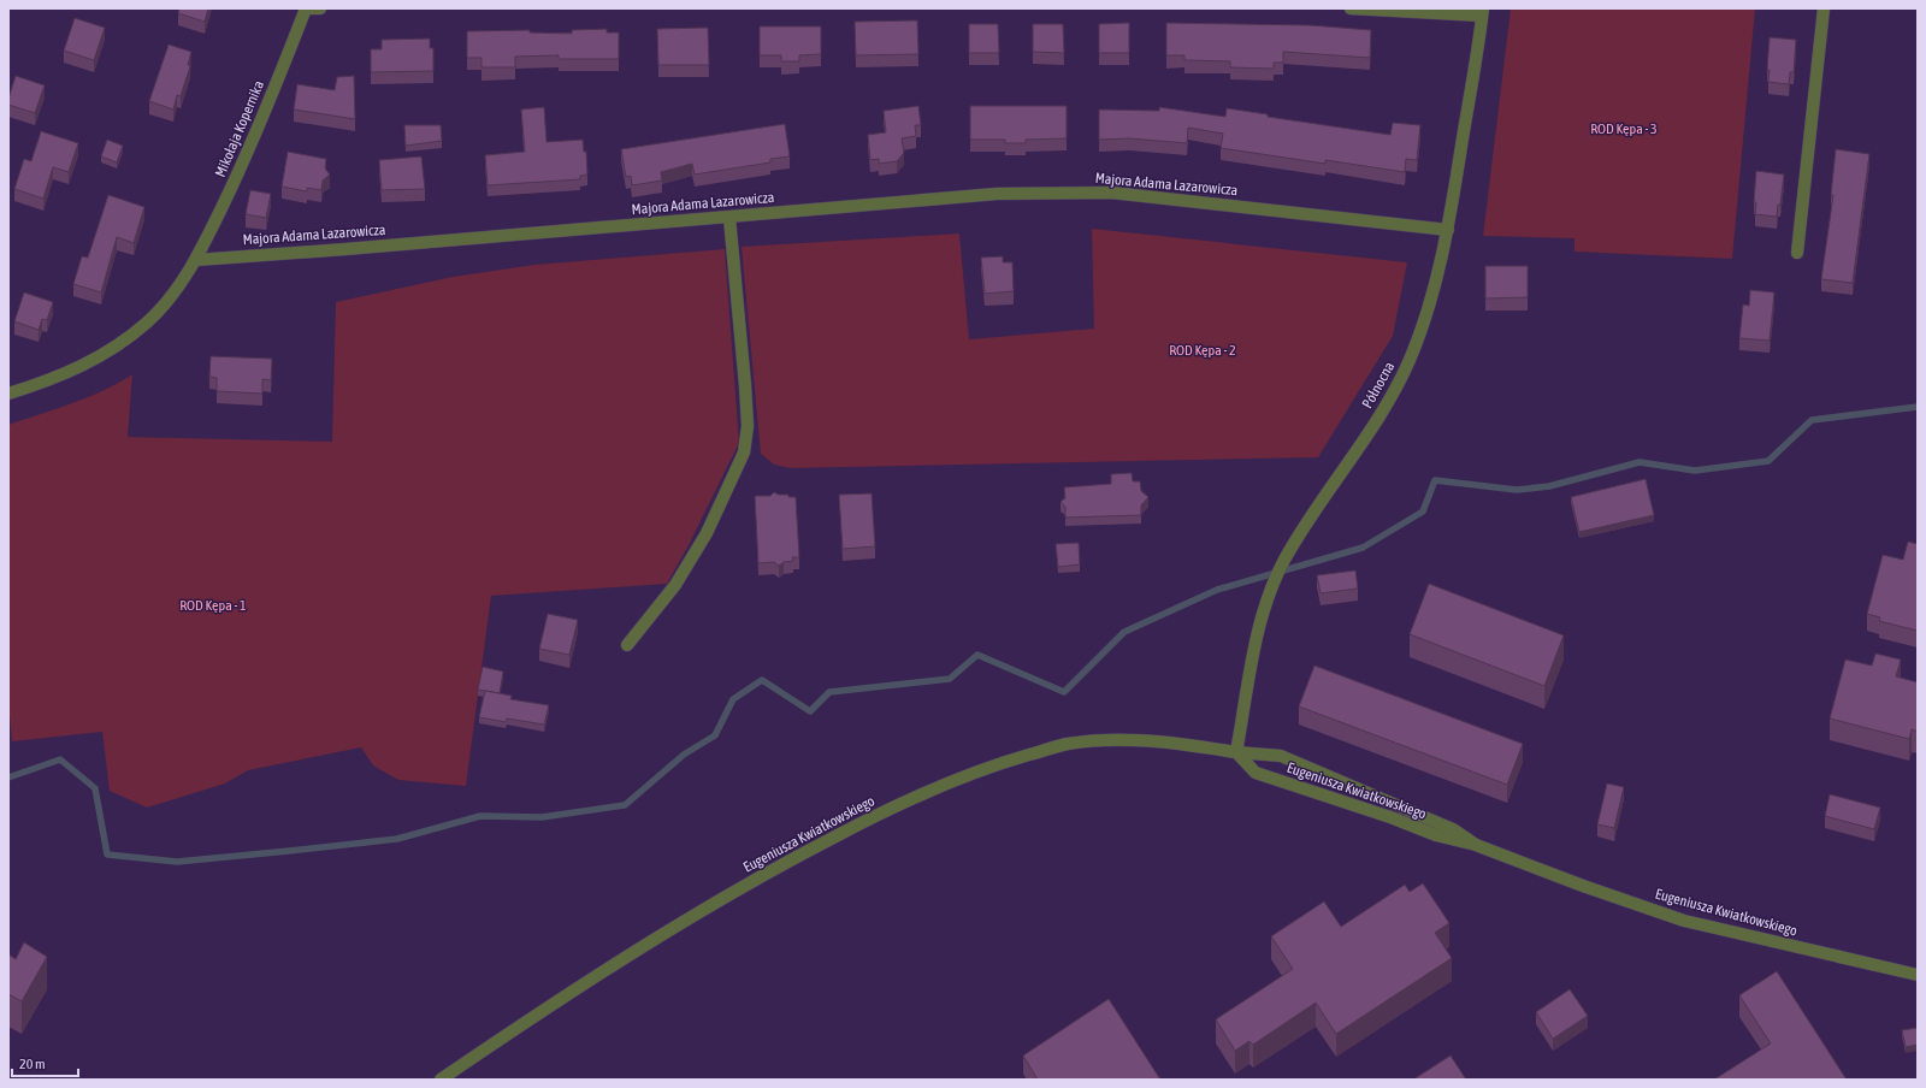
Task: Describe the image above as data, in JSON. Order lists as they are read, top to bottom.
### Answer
{
  "streets": {
    "street": [
      "Mikołaja Kopernika",
      "Majora Adama Lazarowicza",
      "Północna",
      "Eugeniusza Kwiatkowskiego"
    ]
  },
  "crossings": [
    ["Mikołaja Kopernika", "Majora Adama Lazarowicza"],
    ["Majora Adama Lazarowicza", "Północna"],
    ["Północna", "Eugeniusza Kwiatkowskiego"]
  ],
  "parks": ["ROD Kępa - 3", "ROD Kępa - 2", "ROD Kępa - 1"],
  "scale_bar": "20 m"
}
